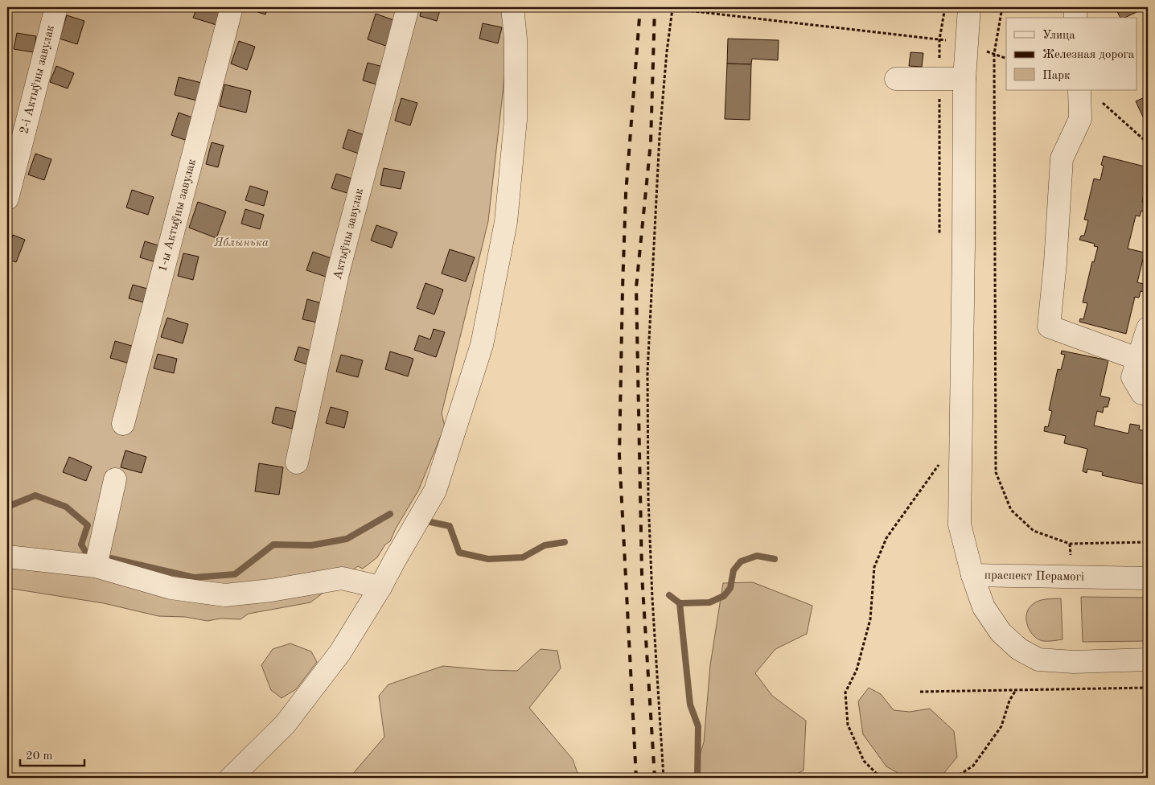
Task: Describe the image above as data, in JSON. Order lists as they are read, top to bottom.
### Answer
{
  "streets": {
    "street": [
      "2-і Актыўны завулак",
      "1-ы Актыўны завулак",
      "Актыўны завулак",
      "праспект Перамогі"
    ]
  },
  "parks": ["Яблынька"],
  "legend": ["Улица", "Железная дорога", "Парк"],
  "scale_bar": "20 m"
}
